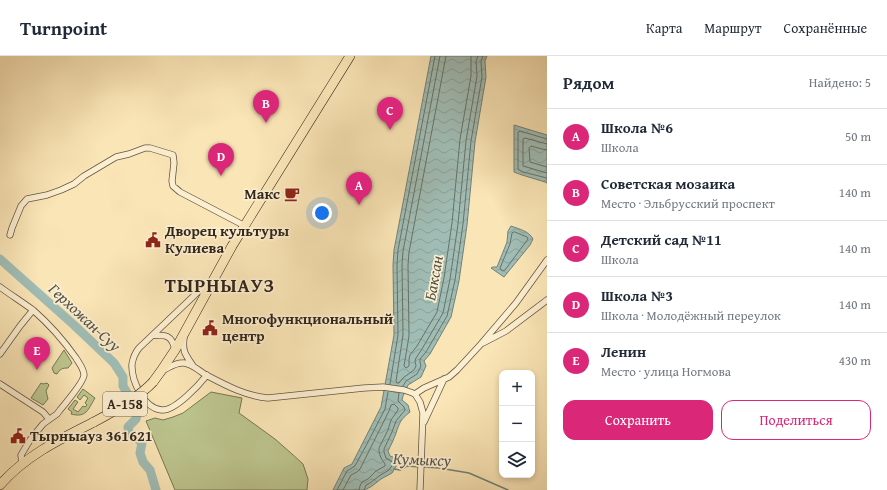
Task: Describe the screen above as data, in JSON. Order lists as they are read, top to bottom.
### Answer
{
  "streets": {
    "main road": ["А-158"]
  },
  "districts": ["ТЫРНЫАУЗ"],
  "water": ["Баксан", "Герхожан-Суу", "Кумыксу"],
  "places": {
    "cafe": ["Макс"],
    "public building": ["Дворец культуры Кулиева", "Многофункциональный центр", "Тырныауз 361621"]
  },
  "page": {
    "header": "Turnpoint",
    "nav": ["Карта", "Маршрут", "Сохранённые"],
    "heading": ["Рядом", "Найдено: 5"],
    "pins": [
      "B",
      "C",
      "D",
      "A",
      "E"
    ],
    "list": [
      {
        "mark": "A",
        "name": "Школа №6",
        "note": "Школа",
        "value": "50 m"
      },
      {
        "mark": "B",
        "name": "Советская мозаика",
        "note": "Место · Эльбрусский проспект",
        "value": "140 m"
      },
      {
        "mark": "C",
        "name": "Детский сад №11",
        "note": "Школа",
        "value": "140 m"
      },
      {
        "mark": "D",
        "name": "Школа №3",
        "note": "Школа · Молодёжный переулок",
        "value": "140 m"
      },
      {
        "mark": "E",
        "name": "Ленин",
        "note": "Место · улица Ногмова",
        "value": "430 m"
      }
    ],
    "map_buttons": ["+", "−"],
    "buttons": ["Сохранить", "Поделиться"]
  }
}
